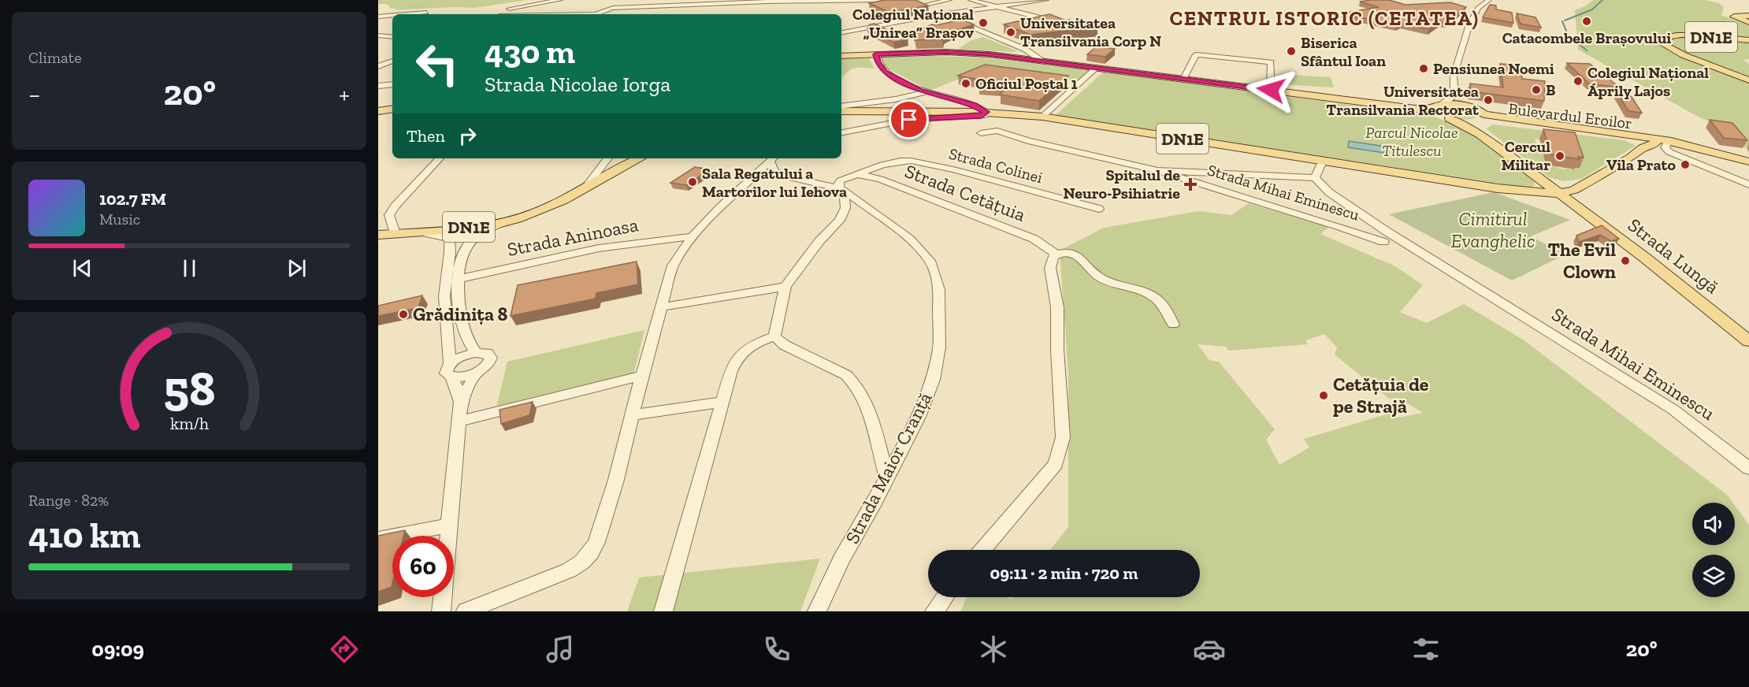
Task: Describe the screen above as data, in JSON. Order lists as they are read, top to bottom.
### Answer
{
  "streets": {
    "main road": ["DN1E", "Bulevardul Eroilor", "Strada Lungă"],
    "street": [
      "Strada Colinei",
      "Strada Mihai Eminescu",
      "Strada Cetățuia",
      "Strada Aninoasa",
      "Strada Maior Cranță"
    ]
  },
  "crossings": [
    ["DN1E", "Strada Lungă"],
    ["Bulevardul Eroilor", "Strada Lungă"],
    ["Strada Colinei", "Strada Cetățuia"],
    ["Strada Colinei", "Strada Maior Cranță"]
  ],
  "districts": ["CENTRUL ISTORIC (CETATEA)"],
  "parks": ["Parcul Nicolae Titulescu", "Cimitirul Evanghelic"],
  "places": {
    "other": [
      "Catacombele Brașovului",
      "Colegiul Național „Unirea” Brașov",
      "Universitatea Transilvania Corp N",
      "Biserica Sfântul Ioan",
      "Pensiunea Noemi",
      "Colegiul Național Áprily Lajos",
      "Oficiul Poștal 1",
      "B",
      "Universitatea Transilvania Rectorat",
      "Cercul Militar",
      "Vila Prato",
      "Sala Regatului a Martorilor lui Iehova",
      "The Evil Clown",
      "Grădinița 8",
      "Cetățuia de pe Strajă"
    ],
    "health": ["Spitalul de Neuro-Psihiatrie"]
  },
  "page": {
    "tile": [
      "Climate",
      ["Range · 82%", "410 km"]
    ],
    "turn": ["430 m", "Strada Nicolae Iorga"],
    "heat": ["−", "20°", "+"],
    "then": "Then",
    "song": ["102.7 FM", "Music"],
    "limit": "60",
    "trip": "09:11 · 2 min · 720 m",
    "tabs": ["09:09", "20°"],
    "gauge": ["58", "km/h"]
  }
}
